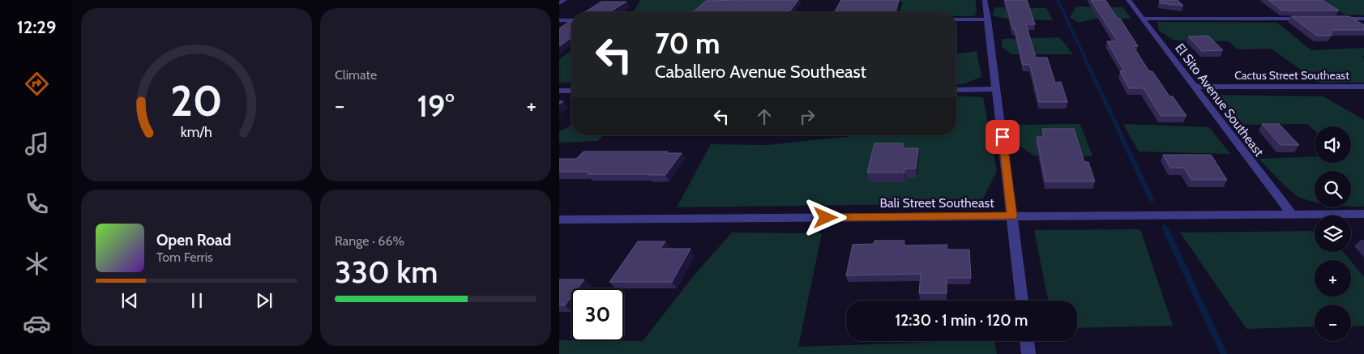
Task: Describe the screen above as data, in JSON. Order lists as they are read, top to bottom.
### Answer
{
  "streets": {
    "street": ["Cactus Street Southeast", "El Sito Avenue Southeast", "Bali Street Southeast"]
  },
  "crossings": [
    ["Cactus Street Southeast", "El Sito Avenue Southeast"],
    ["El Sito Avenue Southeast", "Bali Street Southeast"]
  ],
  "page": {
    "tabs": "12:29",
    "tile": [
      "Climate",
      ["Range · 66%", "330 km"]
    ],
    "turn": ["70 m", "Caballero Avenue Southeast"],
    "heat": ["−", "19°", "+"],
    "map_buttons": ["+", "−"],
    "song": ["Open Road", "Tom Ferris"],
    "limit": "30",
    "trip": "12:30 · 1 min · 120 m",
    "gauge": ["20", "km/h"]
  }
}
